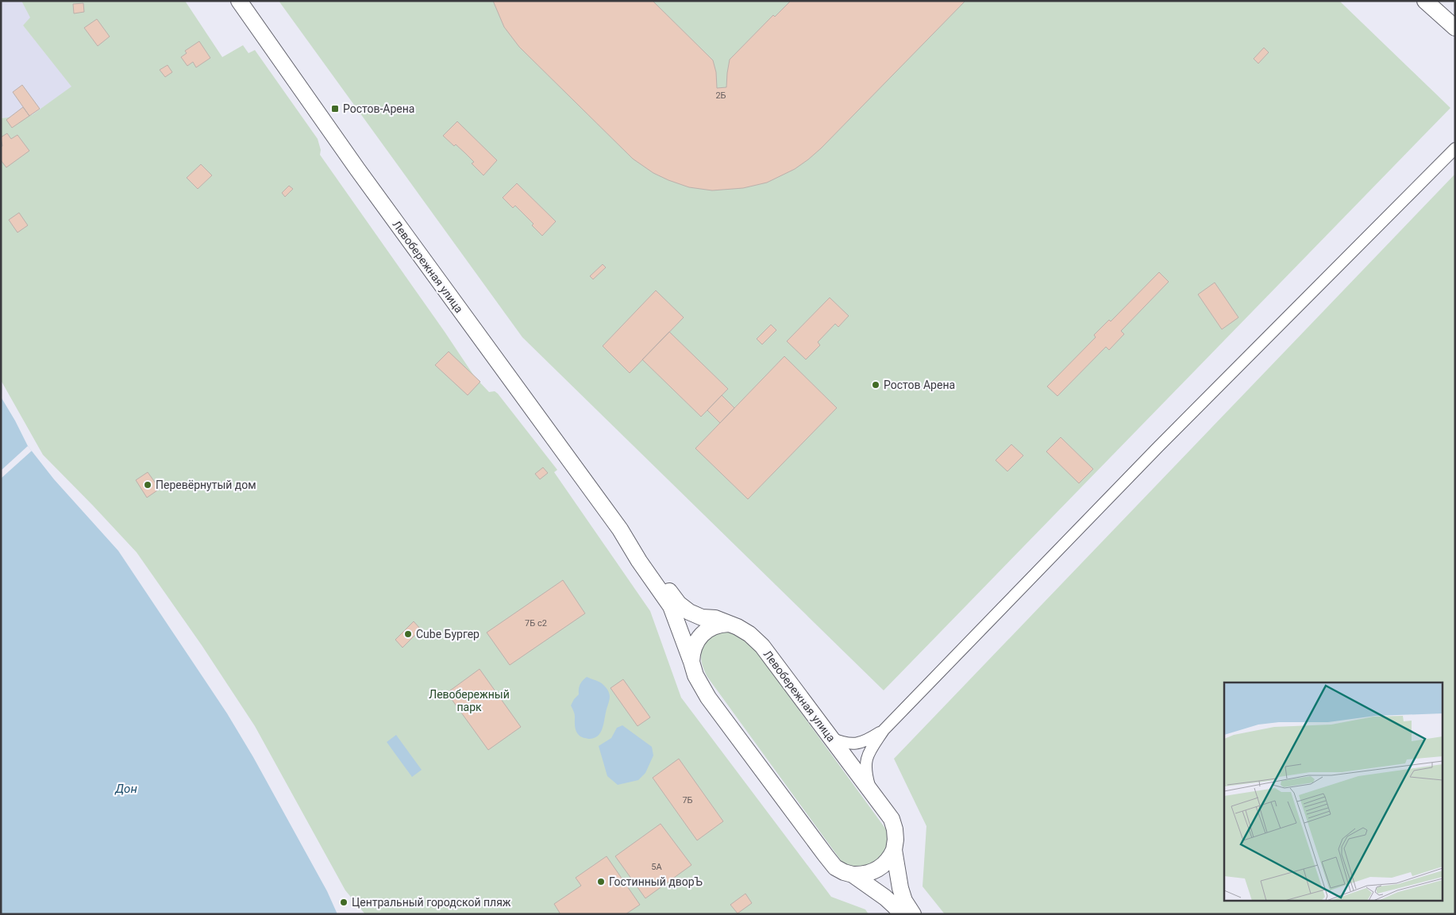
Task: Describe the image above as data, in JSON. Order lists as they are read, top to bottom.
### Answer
{
  "streets": {
    "main road": ["Левобережная улица"]
  },
  "water": ["Дон"],
  "parks": ["Левобережный парк"],
  "places": {
    "transit": ["Ростов-Арена"],
    "other": [
      "Ростов Арена",
      "Перевёрнутый дом",
      "Cube Бургер",
      "Гостинный дворЪ",
      "Центральный городской пляж"
    ]
  },
  "house_numbers": [
    "2Б",
    "7Б с2",
    "7Б",
    "5А"
  ]
}
